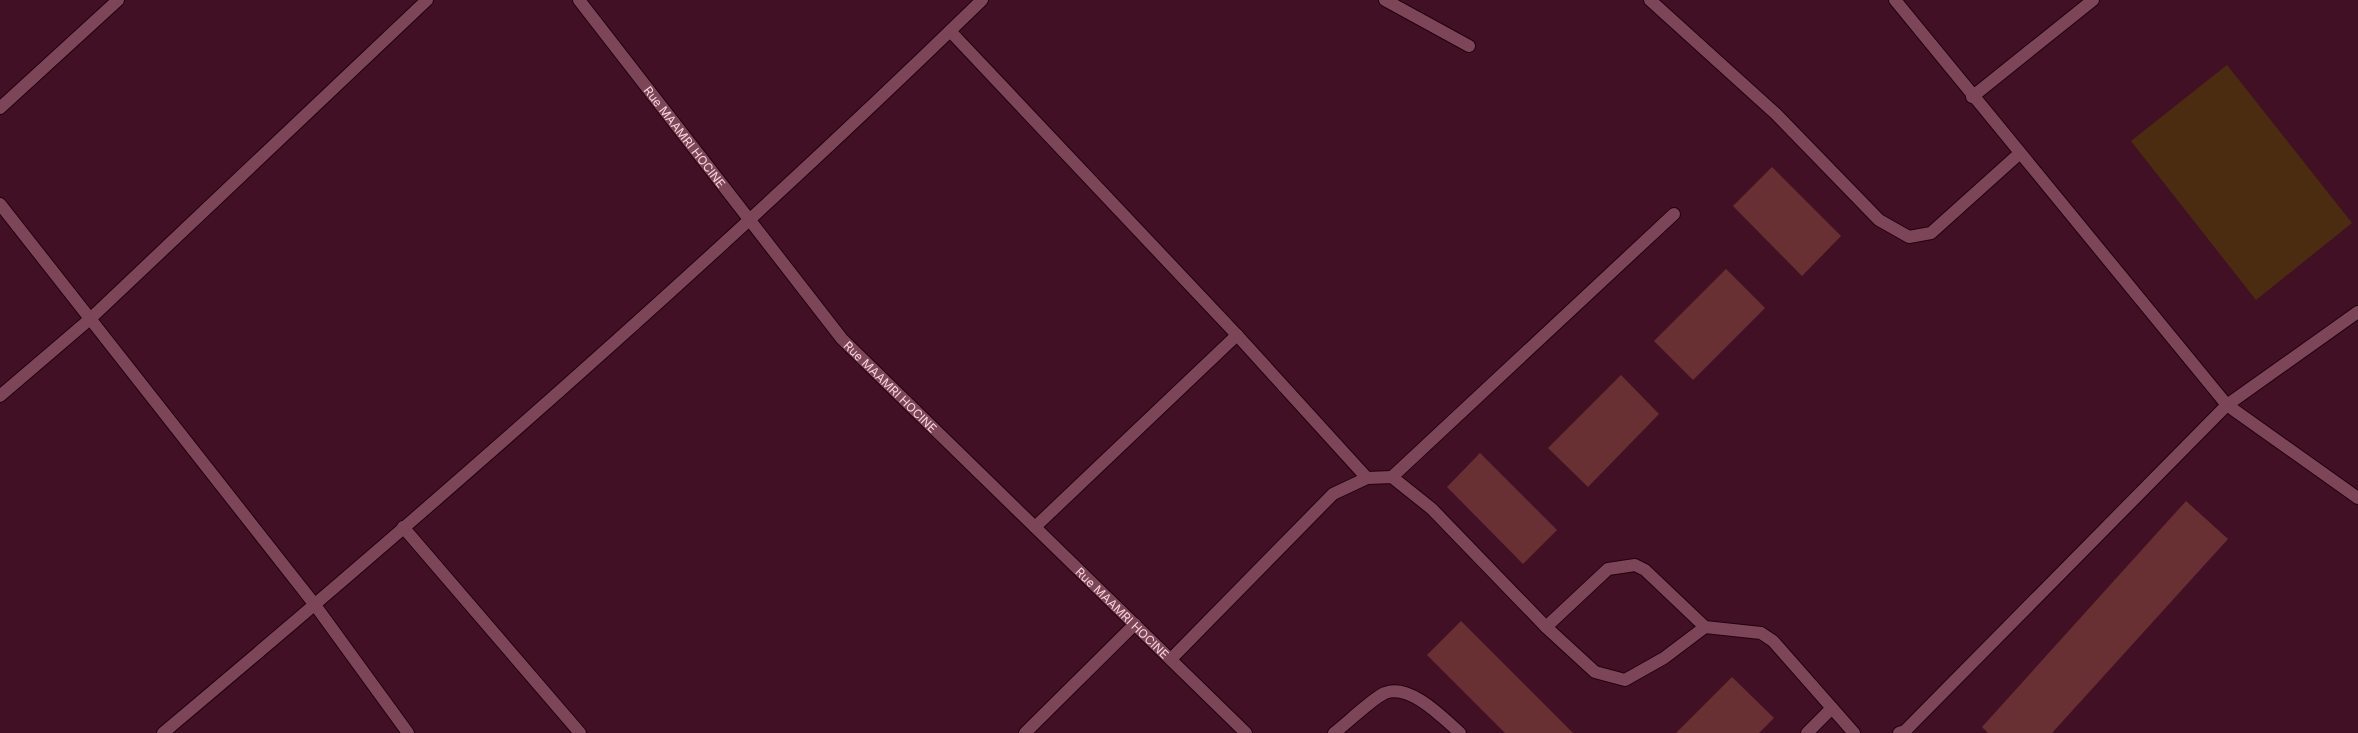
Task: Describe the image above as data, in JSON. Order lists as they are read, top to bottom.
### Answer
{
  "streets": {
    "street": ["Rue MAAMRI HOCINE"]
  }
}
